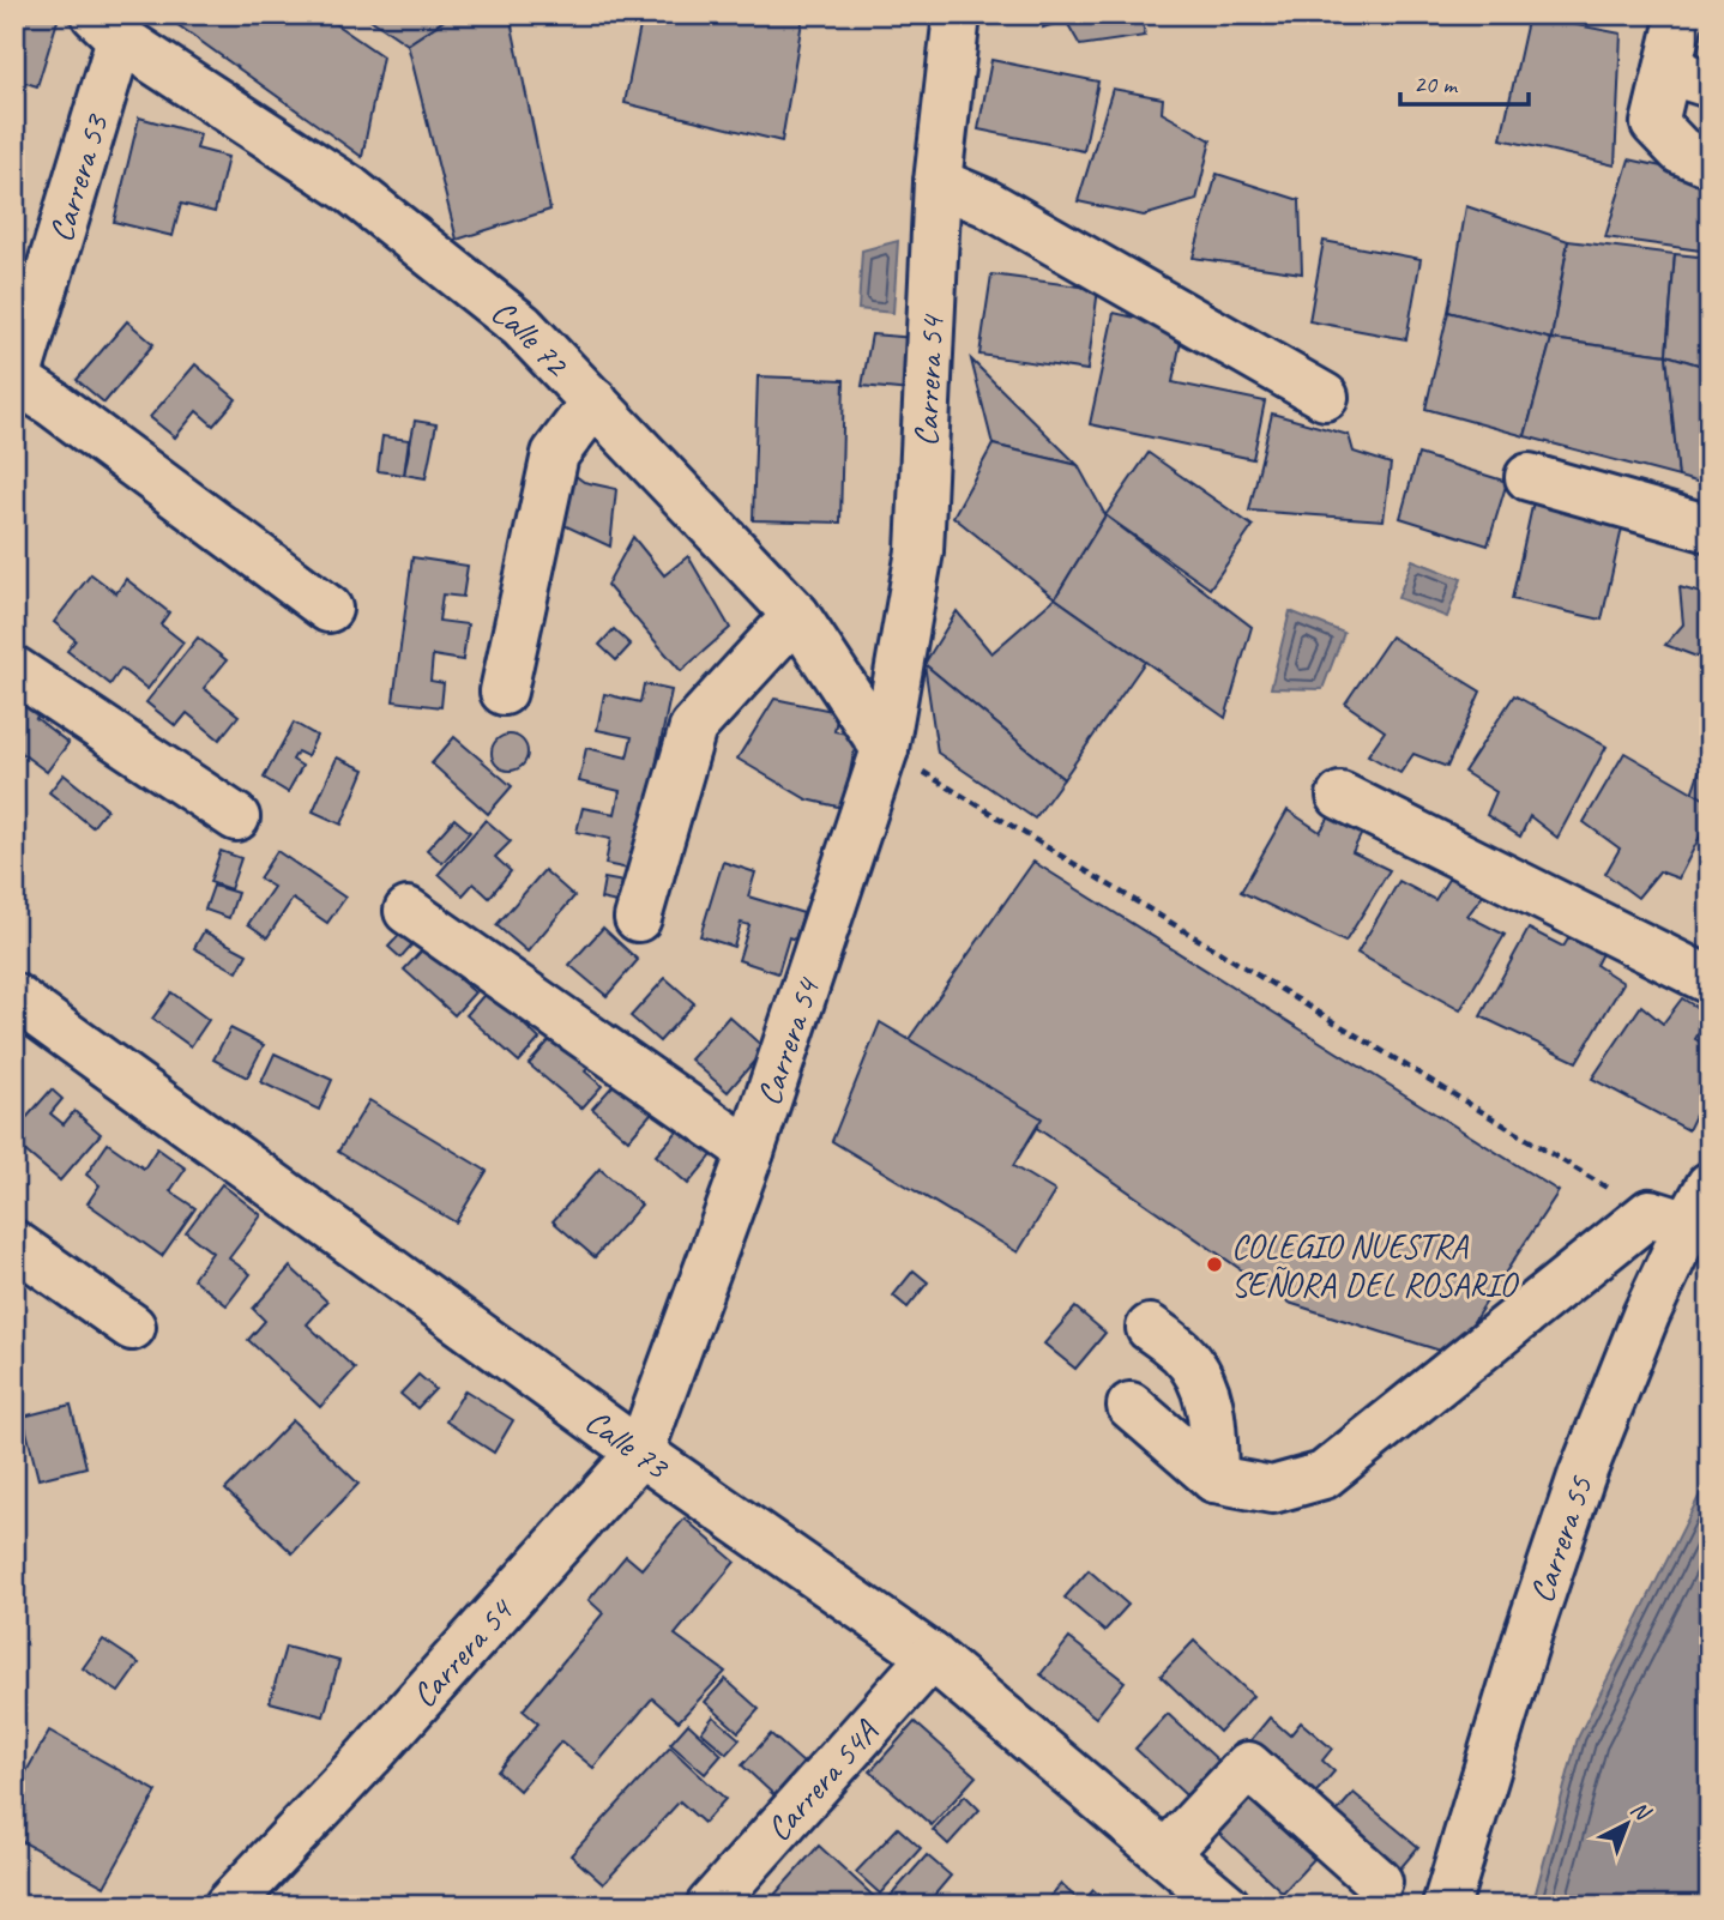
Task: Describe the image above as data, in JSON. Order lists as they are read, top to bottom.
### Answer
{
  "streets": {
    "street": [
      "Carrera 53",
      "Calle 72",
      "Carrera 54",
      "Calle 73",
      "Carrera 55",
      "Carrera 54A"
    ]
  },
  "crossings": [
    ["Carrera 53", "Calle 72"],
    ["Calle 72", "Carrera 54"],
    ["Carrera 54", "Calle 73"],
    ["Calle 73", "Carrera 54A"]
  ],
  "places": ["COLEGIO NUESTRA SEÑORA DEL ROSARIO"],
  "scale_bar": "20 m",
  "north": "top right"
}
